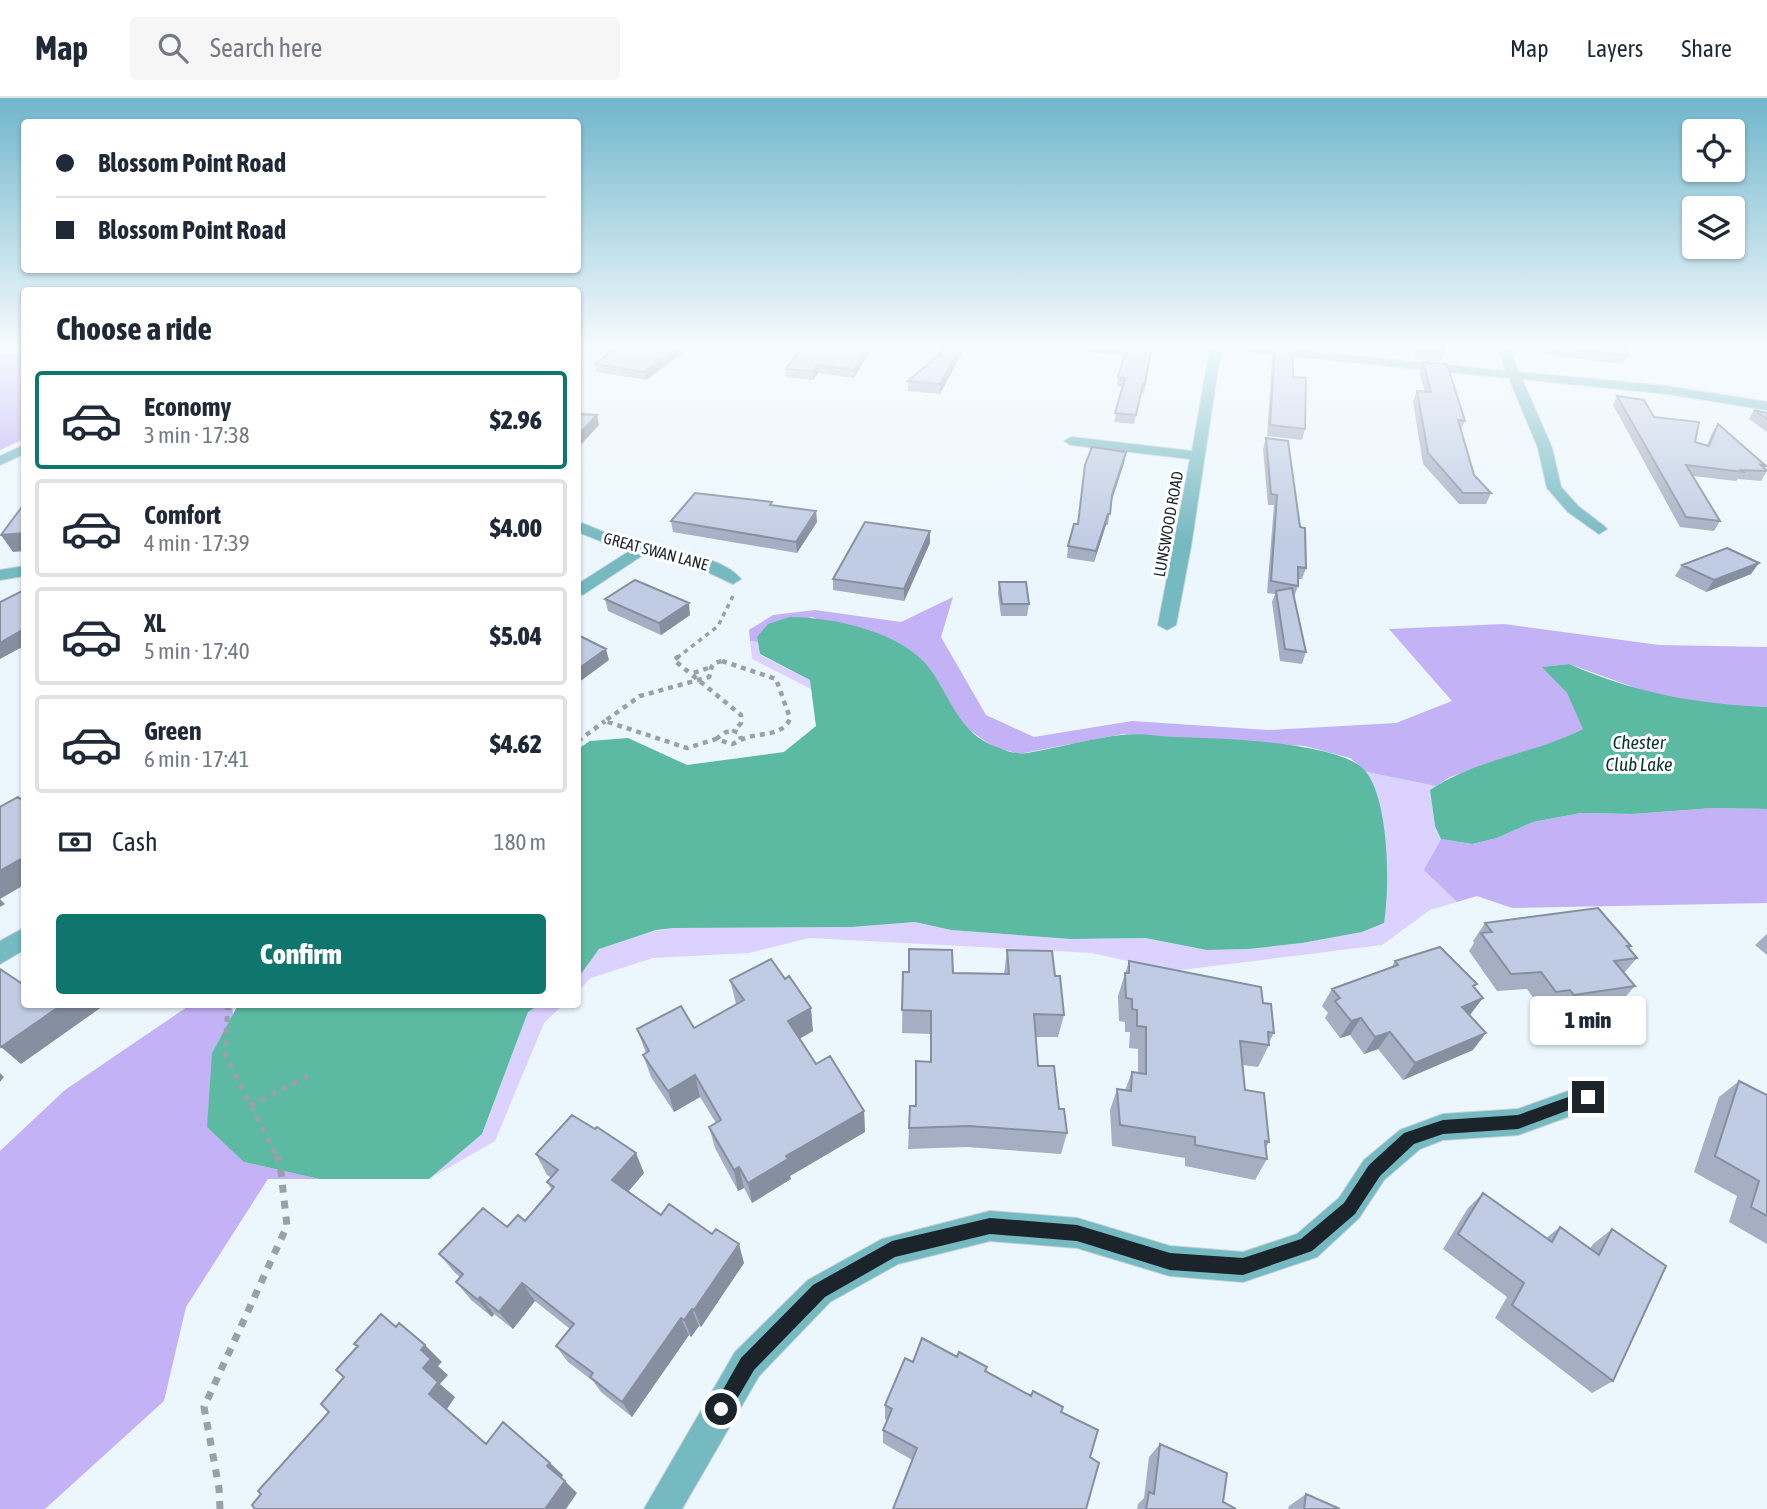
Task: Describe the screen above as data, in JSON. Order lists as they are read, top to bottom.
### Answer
{
  "streets": {
    "street": ["LUNSWOOD ROAD", "GREAT SWAN LANE"]
  },
  "water": ["Chester Club Lake"],
  "page": {
    "header": "Map",
    "search": "Search here",
    "nav": ["Map", "Layers", "Share"],
    "banner": ["Blossom Point Road", "Blossom Point Road"],
    "heading": "Choose a ride",
    "list": [
      {
        "name": "Economy",
        "note": "3 min · 17:38",
        "value": "$2.96"
      },
      {
        "name": "Comfort",
        "note": "4 min · 17:39",
        "value": "$4.00"
      },
      {
        "name": "XL",
        "note": "5 min · 17:40",
        "value": "$5.04"
      },
      {
        "name": "Green",
        "note": "6 min · 17:41",
        "value": "$4.62"
      }
    ],
    "pay": ["Cash", "180 m"],
    "buttons": "Confirm",
    "bubble": "1 min"
  }
}
